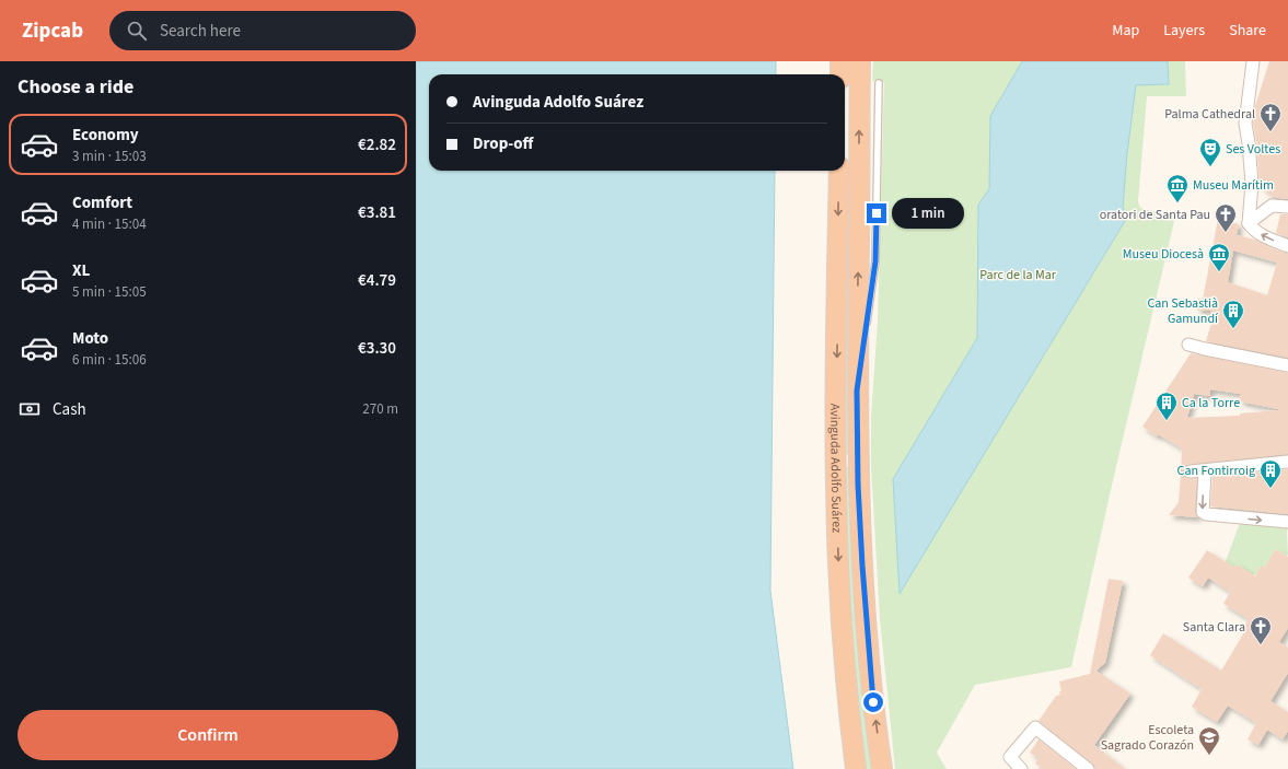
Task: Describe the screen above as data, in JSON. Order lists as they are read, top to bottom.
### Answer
{
  "streets": {
    "highway": ["Avinguda Adolfo Suárez"]
  },
  "parks": ["Parc de la Mar"],
  "places": {
    "church": ["Palma Cathedral", "oratori de Santa Pau", "Santa Clara"],
    "theatre": ["Ses Voltes"],
    "museum": ["Museu Marítim", "Museu Diocesà"],
    "building": ["Can Sebastià Gamundí", "Ca la Torre", "Can Fontirroig"],
    "school or university": ["Escoleta Sagrado Corazón"]
  },
  "page": {
    "header": "Zipcab",
    "search": "Search here",
    "nav": ["Map", "Layers", "Share"],
    "heading": "Choose a ride",
    "banner": ["Avinguda Adolfo Suárez", "Drop-off"],
    "list": [
      {
        "name": "Economy",
        "note": "3 min · 15:03",
        "value": "€2.82"
      },
      {
        "name": "Comfort",
        "note": "4 min · 15:04",
        "value": "€3.81"
      },
      {
        "name": "XL",
        "note": "5 min · 15:05",
        "value": "€4.79"
      },
      {
        "name": "Moto",
        "note": "6 min · 15:06",
        "value": "€3.30"
      }
    ],
    "bubble": "1 min",
    "pay": ["Cash", "270 m"],
    "buttons": "Confirm"
  }
}
